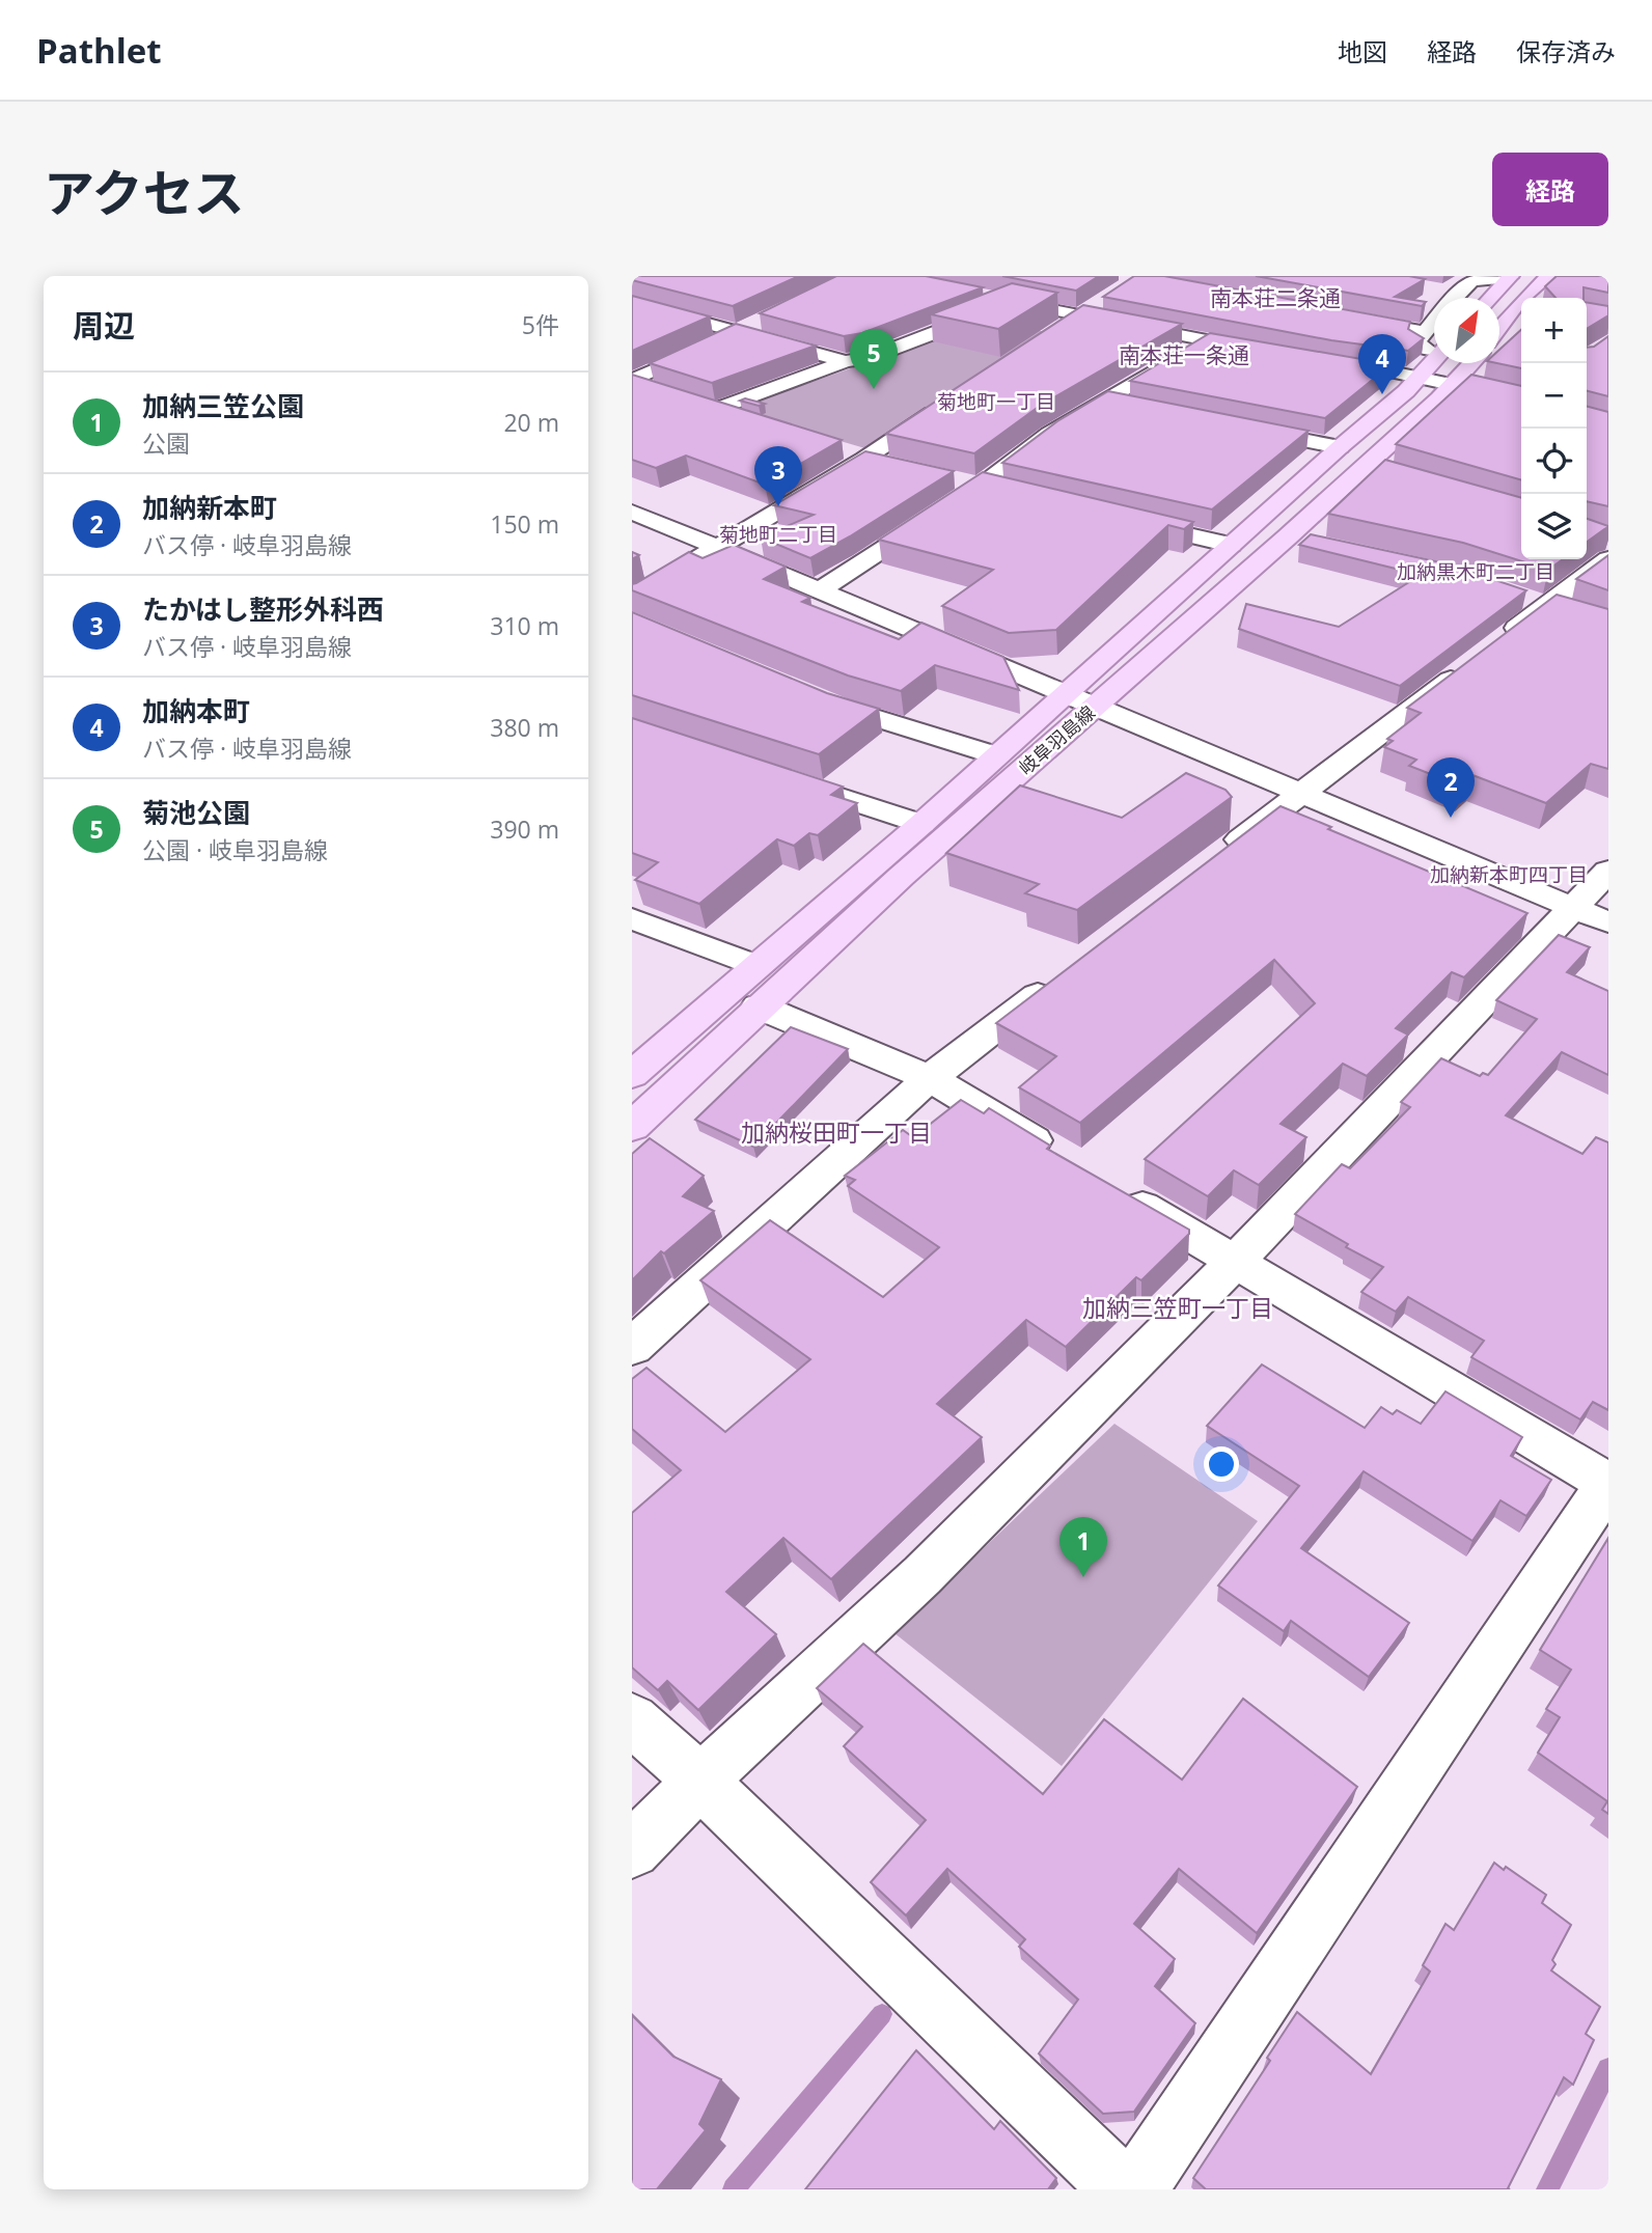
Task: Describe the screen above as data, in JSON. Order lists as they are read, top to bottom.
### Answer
{
  "streets": {
    "main road": ["岐阜羽島線"]
  },
  "districts": [
    "南本荘二条通",
    "南本荘一条通",
    "菊地町一丁目",
    "菊地町二丁目",
    "加納黒木町二丁目",
    "加納新本町四丁目",
    "加納桜田町一丁目",
    "加納三笠町一丁目"
  ],
  "north": "top right",
  "page": {
    "header": "Pathlet",
    "nav": ["地図", "経路", "保存済み"],
    "title": "アクセス",
    "buttons": "経路",
    "heading": ["周辺", "5件"],
    "map_buttons": ["+", "−"],
    "pins": [
      "5",
      "4",
      "3",
      "2",
      "1"
    ],
    "list": [
      {
        "mark": "1",
        "name": "加納三笠公園",
        "note": "公園",
        "value": "20 m"
      },
      {
        "mark": "2",
        "name": "加納新本町",
        "note": "バス停 · 岐阜羽島線",
        "value": "150 m"
      },
      {
        "mark": "3",
        "name": "たかはし整形外科西",
        "note": "バス停 · 岐阜羽島線",
        "value": "310 m"
      },
      {
        "mark": "4",
        "name": "加納本町",
        "note": "バス停 · 岐阜羽島線",
        "value": "380 m"
      },
      {
        "mark": "5",
        "name": "菊池公園",
        "note": "公園 · 岐阜羽島線",
        "value": "390 m"
      }
    ]
  }
}
